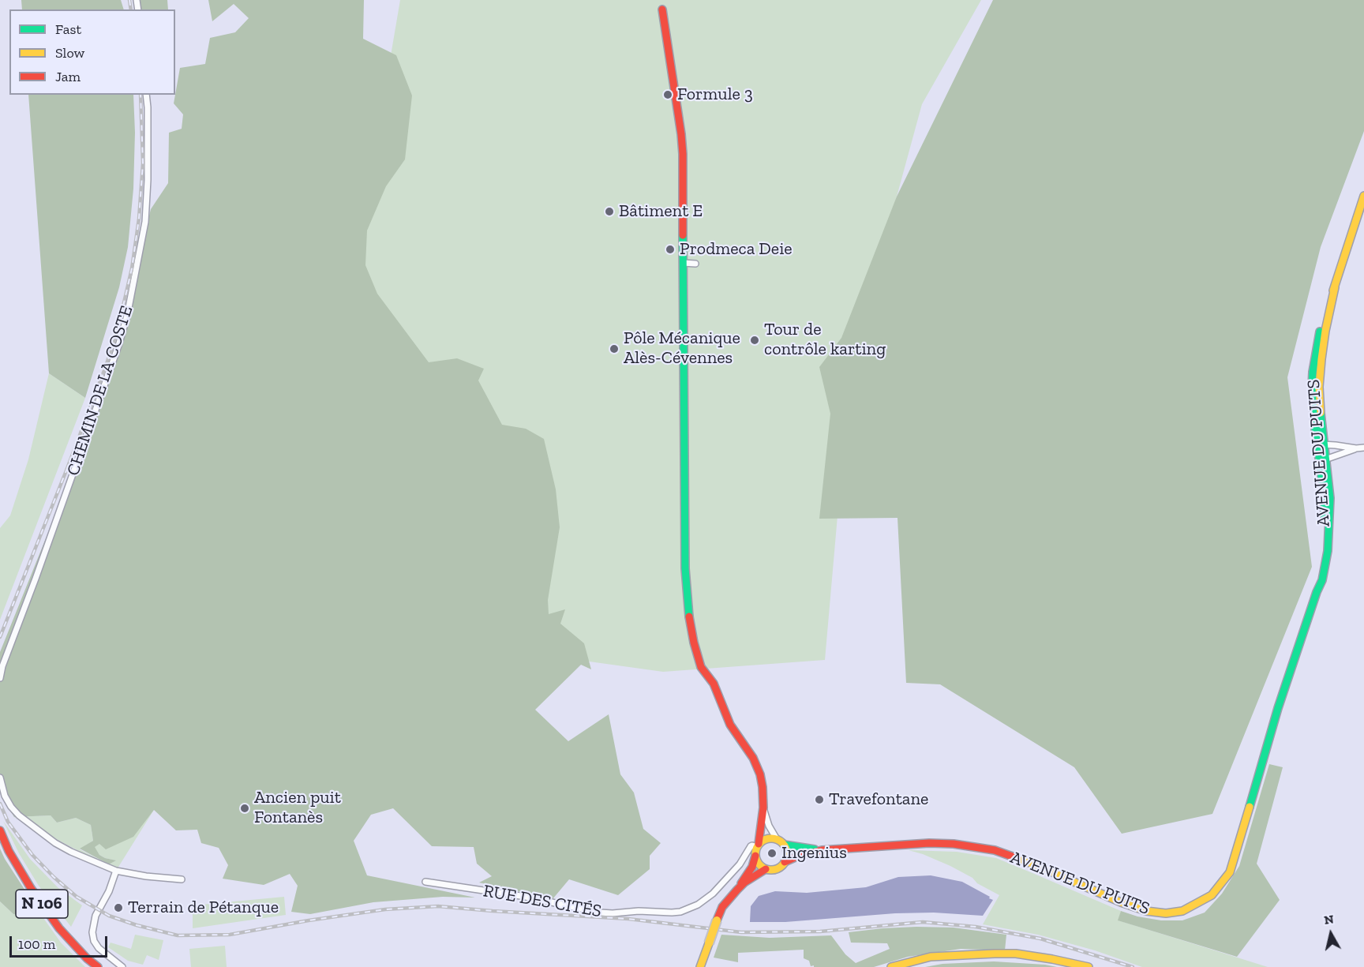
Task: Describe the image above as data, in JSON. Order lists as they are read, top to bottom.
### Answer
{
  "streets": {
    "main road": ["AVENUE DU PUITS", "N 106"],
    "street": ["CHEMIN DE LA COSTE", "RUE DES CITÉS"]
  },
  "crossings": [
    ["AVENUE DU PUITS", "RUE DES CITÉS"]
  ],
  "places": [
    "Formule 3",
    "Bâtiment E",
    "Prodmeca Deie",
    "Tour de contrôle karting",
    "Pôle Mécanique Alès-Cévennes",
    "Travefontane",
    "Ancien puit Fontanès",
    "Ingenius",
    "Terrain de Pétanque"
  ],
  "legend": ["Fast", "Slow", "Jam"],
  "scale_bar": "100 m",
  "north": "top"
}
